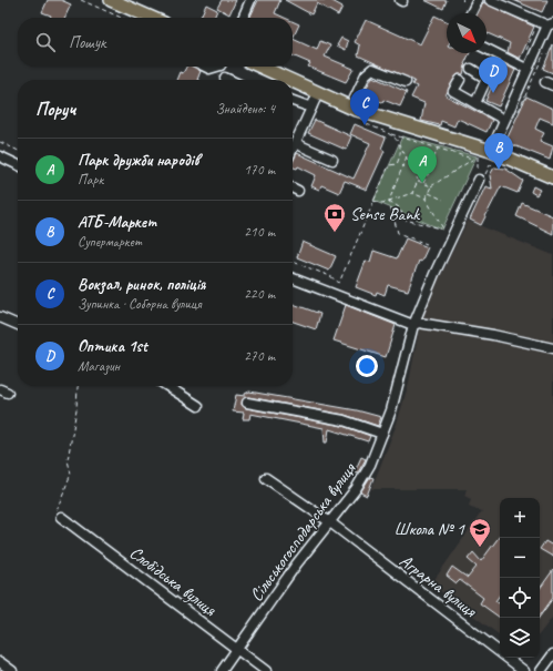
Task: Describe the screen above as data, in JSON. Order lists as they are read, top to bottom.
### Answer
{
  "streets": {
    "street": ["Сільськогосподарська вулиця", "Слобідська вулиця", "Аграрна вулиця"]
  },
  "crossings": [
    ["Сільськогосподарська вулиця", "Слобідська вулиця"],
    ["Сільськогосподарська вулиця", "Аграрна вулиця"]
  ],
  "places": {
    "bank": ["Sense Bank"],
    "school or university": ["Школа № 1"]
  },
  "north": "bottom right",
  "page": {
    "search": "Пошук",
    "pins": [
      "D",
      "C",
      "B",
      "A"
    ],
    "heading": ["Поруч", "Знайдено: 4"],
    "list": [
      {
        "mark": "A",
        "name": "Парк дружби народів",
        "note": "Парк",
        "value": "170 m"
      },
      {
        "mark": "B",
        "name": "АТБ-Маркет",
        "note": "Супермаркет",
        "value": "210 m"
      },
      {
        "mark": "C",
        "name": "Вокзал, ринок, поліція",
        "note": "Зупинка · Соборна вулиця",
        "value": "220 m"
      },
      {
        "mark": "D",
        "name": "Оптика 1st",
        "note": "Магазин",
        "value": "270 m"
      }
    ],
    "map_buttons": ["+", "−"]
  }
}
